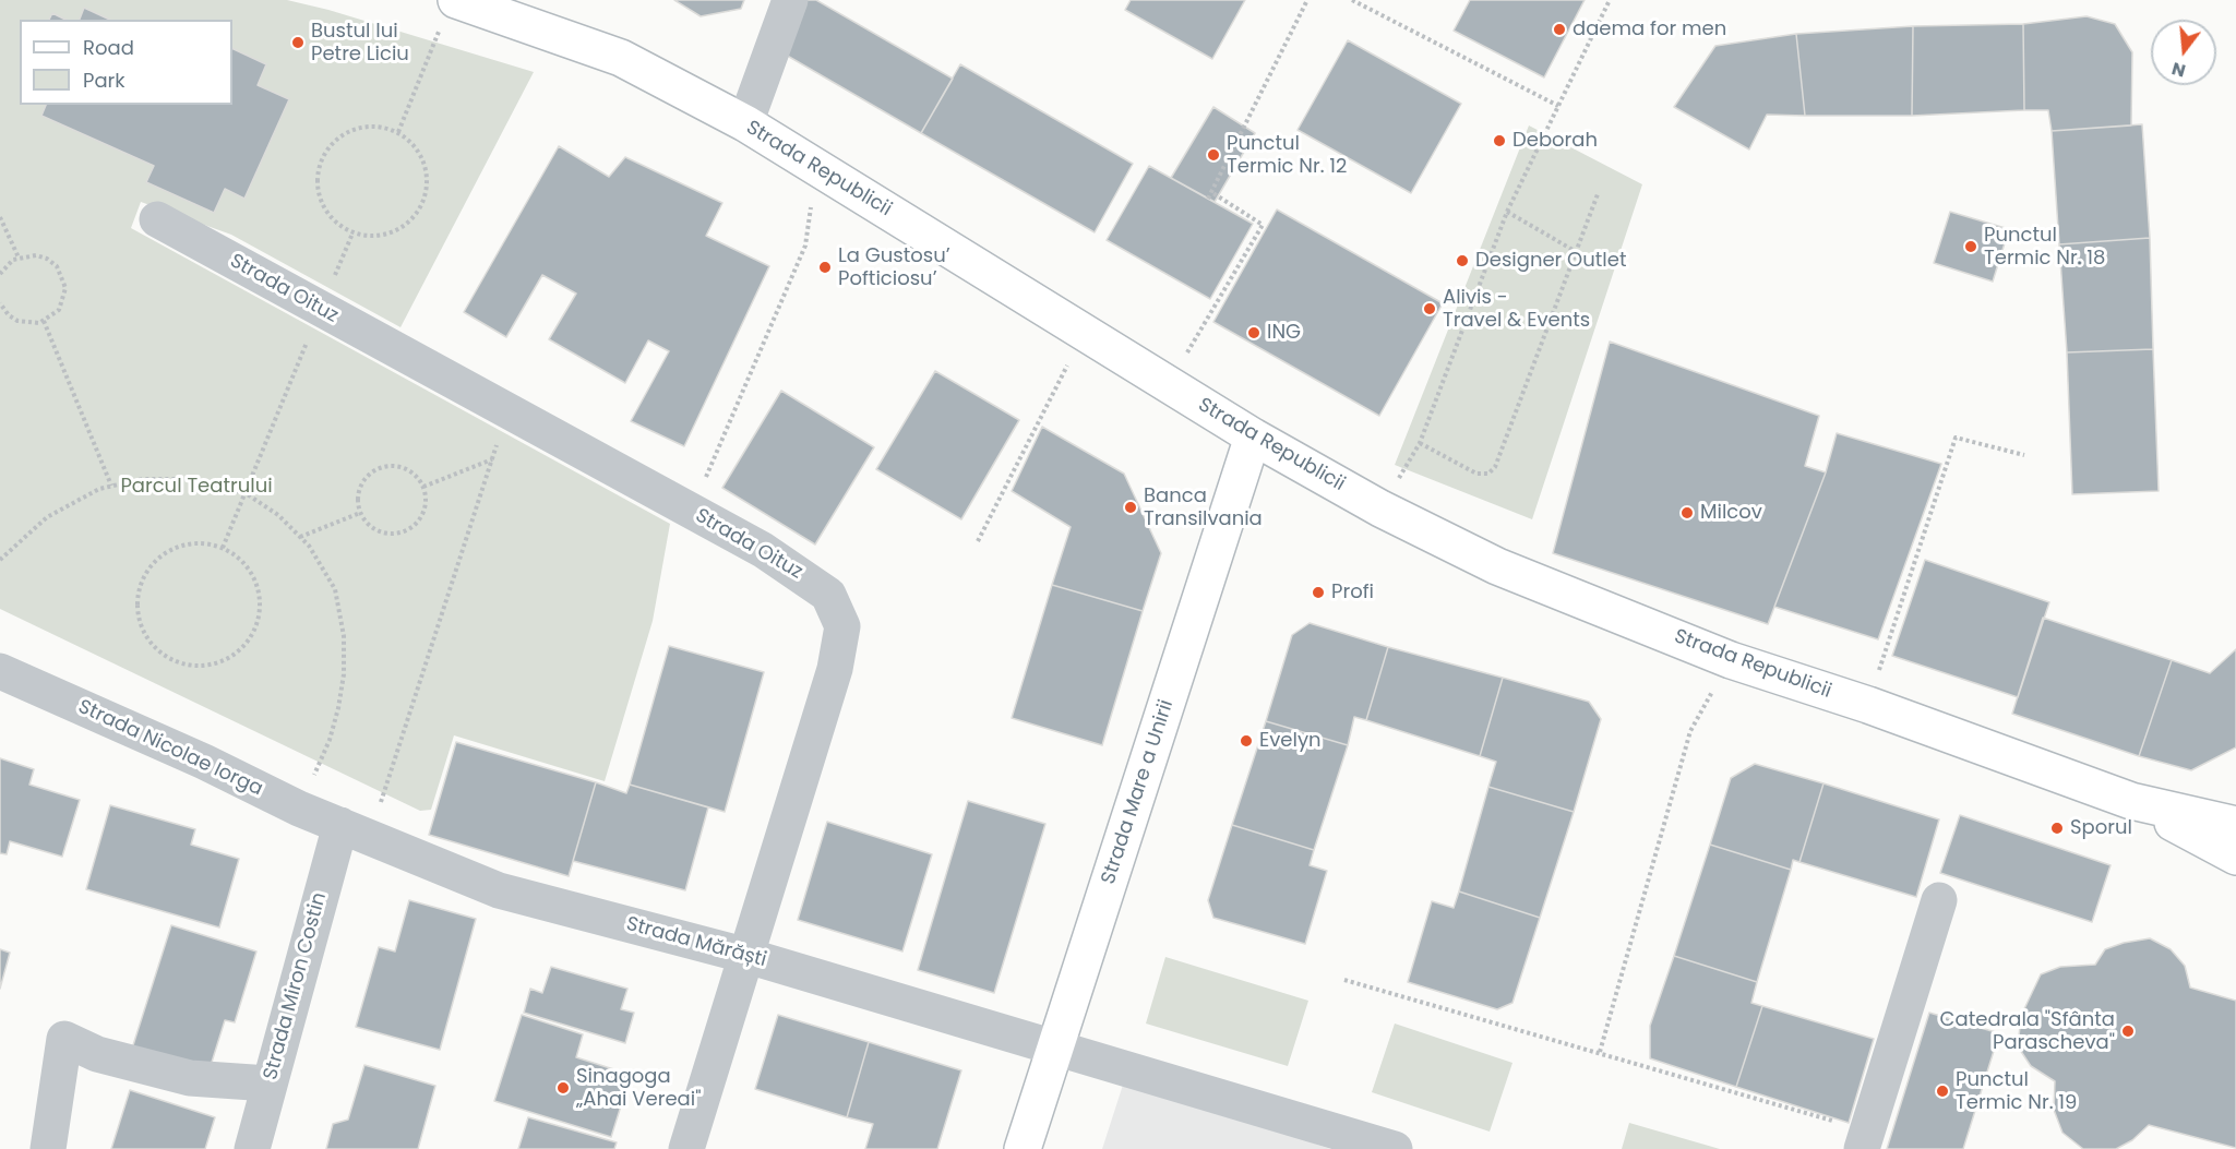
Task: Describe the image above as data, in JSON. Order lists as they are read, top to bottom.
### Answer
{
  "streets": {
    "main road": ["Strada Republicii", "Strada Mare a Unirii"],
    "street": [
      "Strada Oituz",
      "Strada Nicolae Iorga",
      "Strada Mărăști",
      "Strada Miron Costin"
    ]
  },
  "crossings": [
    ["Strada Republicii", "Strada Mare a Unirii"],
    ["Strada Oituz", "Strada Mărăști"],
    ["Strada Nicolae Iorga", "Strada Mărăști"],
    ["Strada Nicolae Iorga", "Strada Miron Costin"],
    ["Strada Mare a Unirii", "Strada Mărăști"],
    ["Strada Mărăști", "Strada Miron Costin"]
  ],
  "parks": ["Parcul Teatrului"],
  "places": [
    "daema for men",
    "Bustul lui Petre Liciu",
    "Deborah",
    "Punctul Termic Nr. 12",
    "Punctul Termic Nr. 18",
    "Designer Outlet",
    "La Gustosu’ Pofticiosu’",
    "Alivis - Travel & Events",
    "ING",
    "Banca Transilvania",
    "Milcov",
    "Profi",
    "Evelyn",
    "Sporul",
    "Catedrala \"Sfânta Parascheva\"",
    "Sinagoga „Ahai Vereai\"",
    "Punctul Termic Nr. 19"
  ],
  "legend": ["Road", "Park"],
  "north": "bottom"
}
